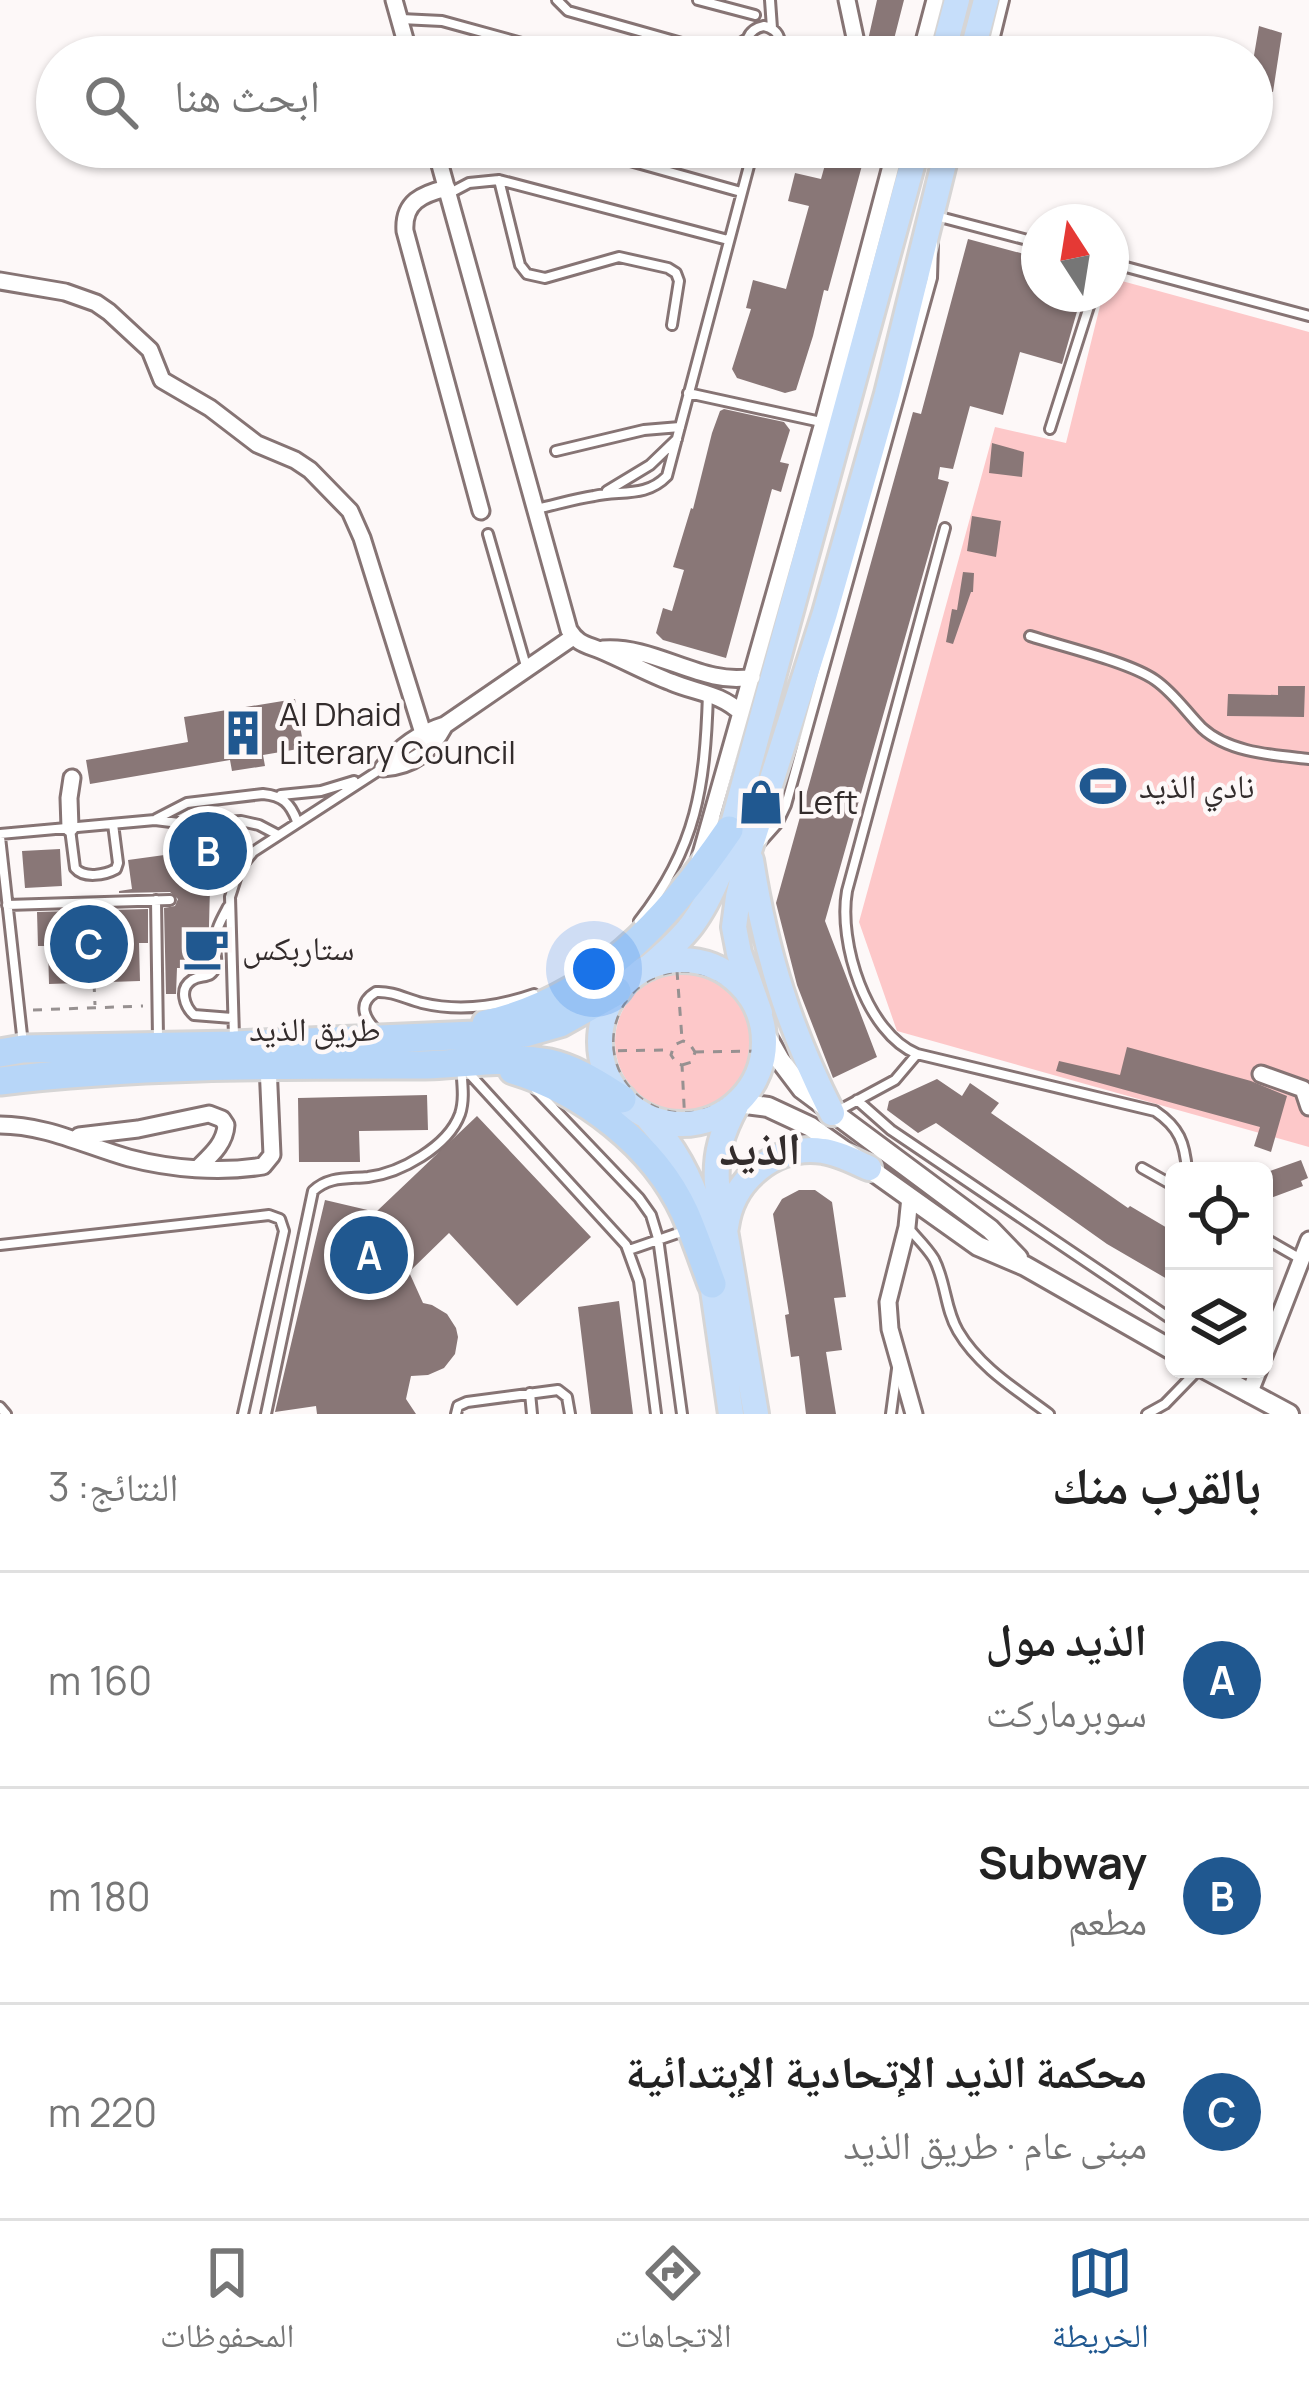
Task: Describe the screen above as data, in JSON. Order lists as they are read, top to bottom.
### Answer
{
  "streets": {
    "highway": ["طريق الذيد"]
  },
  "districts": ["الذيد"],
  "places": {
    "building": ["Al Dhaid Literary Council"],
    "sports": ["نادي الذيد"],
    "shop": ["Left"],
    "cafe": ["ستاربكس"]
  },
  "north": "top",
  "page": {
    "search": "ابحث هنا",
    "pins": ["B", "C", "A"],
    "heading": ["بالقرب منك", "النتائج: 3"],
    "list": [
      {
        "mark": "A",
        "name": "الذيد مول",
        "note": "سوبرماركت",
        "value": "160 m"
      },
      {
        "mark": "B",
        "name": "Subway",
        "note": "مطعم",
        "value": "180 m"
      },
      {
        "mark": "C",
        "name": "محكمة الذيد الإتحادية الإبتدائية",
        "note": "مبنى عام · طريق الذيد",
        "value": "220 m"
      }
    ],
    "nav": ["الخريطة", "الاتجاهات", "المحفوظات"]
  }
}
